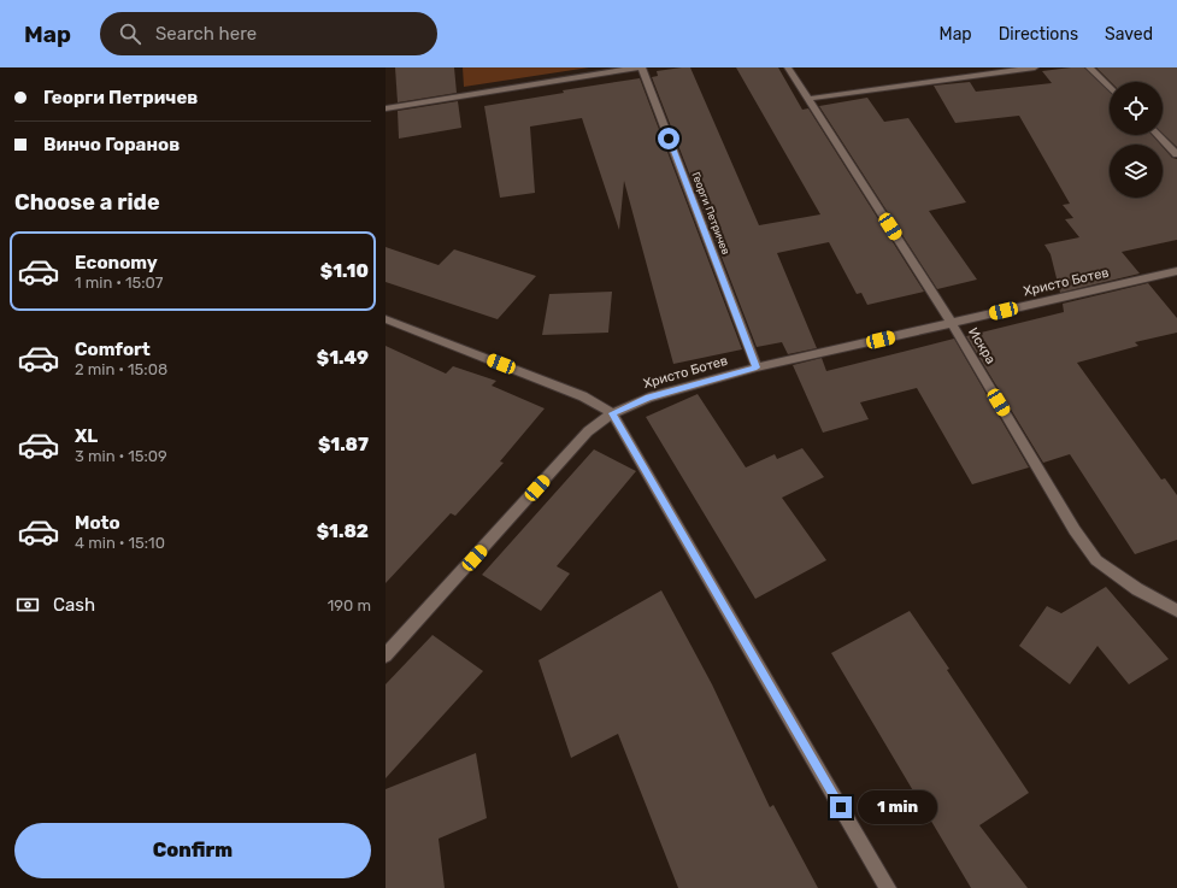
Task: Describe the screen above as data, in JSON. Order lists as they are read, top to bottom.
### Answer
{
  "streets": {
    "street": ["Георги Петричев", "Христо Ботев", "Искра"]
  },
  "crossings": [
    ["Георги Петричев", "Христо Ботев"],
    ["Христо Ботев", "Искра"]
  ],
  "page": {
    "header": "Map",
    "search": "Search here",
    "nav": ["Map", "Directions", "Saved"],
    "banner": ["Георги Петричев", "Винчо Горанов"],
    "heading": "Choose a ride",
    "list": [
      {
        "name": "Economy",
        "note": "1 min · 15:07",
        "value": "$1.10"
      },
      {
        "name": "Comfort",
        "note": "2 min · 15:08",
        "value": "$1.49"
      },
      {
        "name": "XL",
        "note": "3 min · 15:09",
        "value": "$1.87"
      },
      {
        "name": "Moto",
        "note": "4 min · 15:10",
        "value": "$1.82"
      }
    ],
    "pay": ["Cash", "190 m"],
    "bubble": "1 min",
    "buttons": "Confirm"
  }
}
